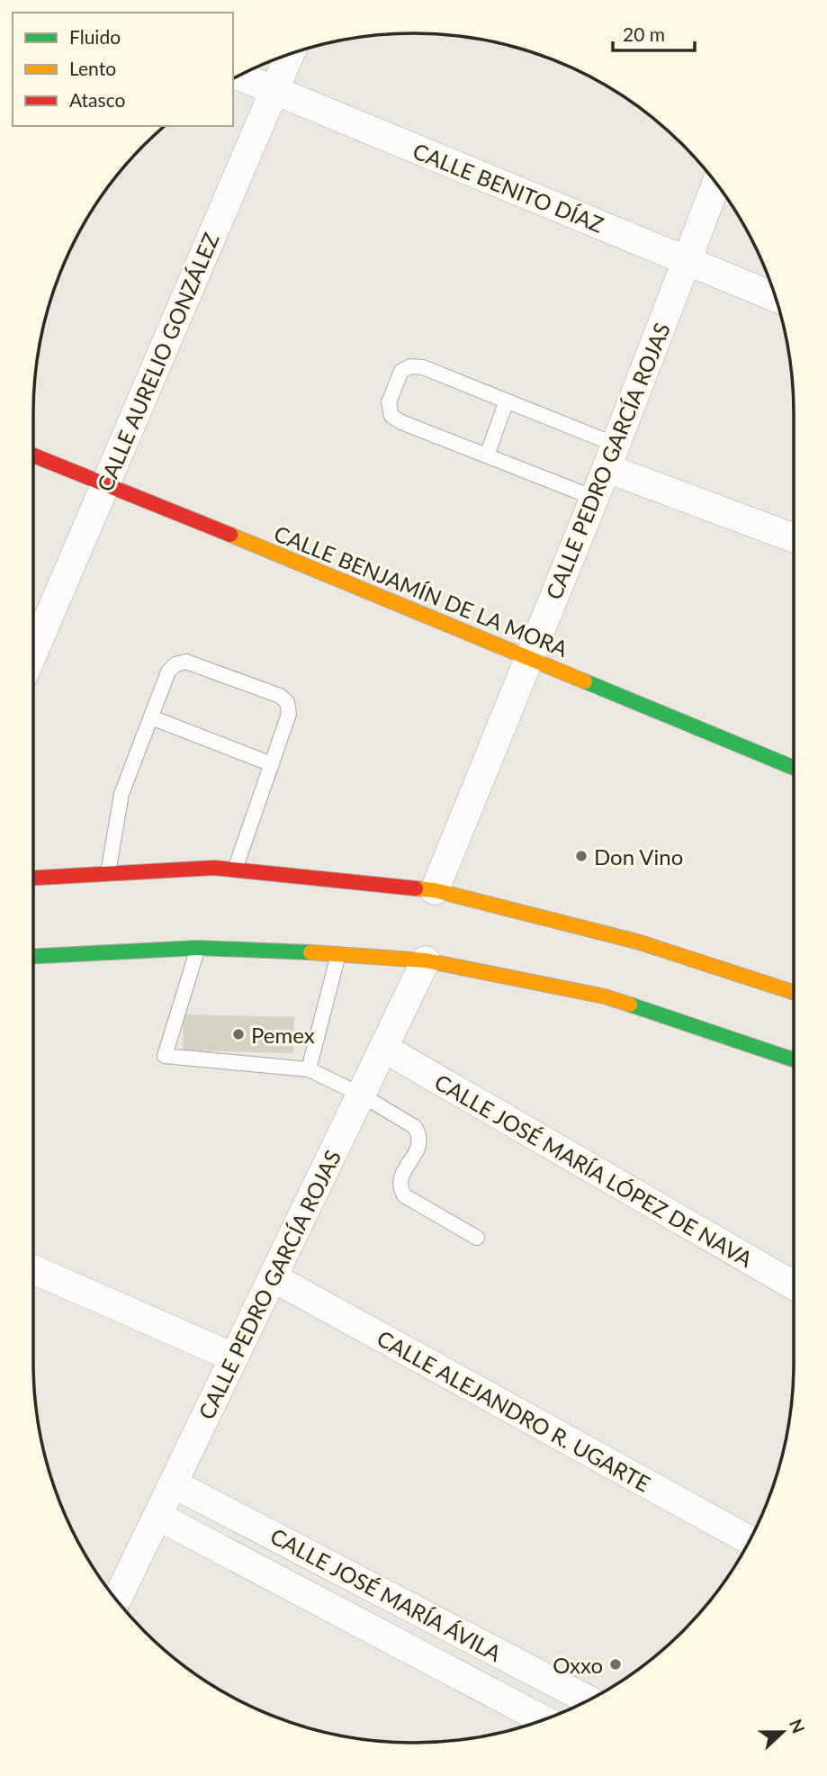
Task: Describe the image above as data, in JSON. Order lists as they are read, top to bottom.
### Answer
{
  "streets": {
    "main road": ["CALLE BENJAMÍN DE LA MORA"],
    "street": [
      "CALLE BENITO DÍAZ",
      "CALLE AURELIO GONZÁLEZ",
      "CALLE PEDRO GARCÍA ROJAS",
      "CALLE JOSÉ MARÍA LÓPEZ DE NAVA",
      "CALLE ALEJANDRO R. UGARTE",
      "CALLE JOSÉ MARÍA ÁVILA"
    ]
  },
  "crossings": [
    ["CALLE BENITO DÍAZ", "CALLE AURELIO GONZÁLEZ"],
    ["CALLE BENITO DÍAZ", "CALLE PEDRO GARCÍA ROJAS"],
    ["CALLE AURELIO GONZÁLEZ", "CALLE BENJAMÍN DE LA MORA"],
    ["CALLE PEDRO GARCÍA ROJAS", "CALLE BENJAMÍN DE LA MORA"],
    ["CALLE PEDRO GARCÍA ROJAS", "CALLE JOSÉ MARÍA LÓPEZ DE NAVA"],
    ["CALLE PEDRO GARCÍA ROJAS", "CALLE ALEJANDRO R. UGARTE"],
    ["CALLE PEDRO GARCÍA ROJAS", "CALLE JOSÉ MARÍA ÁVILA"]
  ],
  "places": ["Don Vino", "Pemex", "Oxxo"],
  "legend": ["Fluido", "Lento", "Atasco"],
  "scale_bar": "20 m",
  "north": "right"
}
